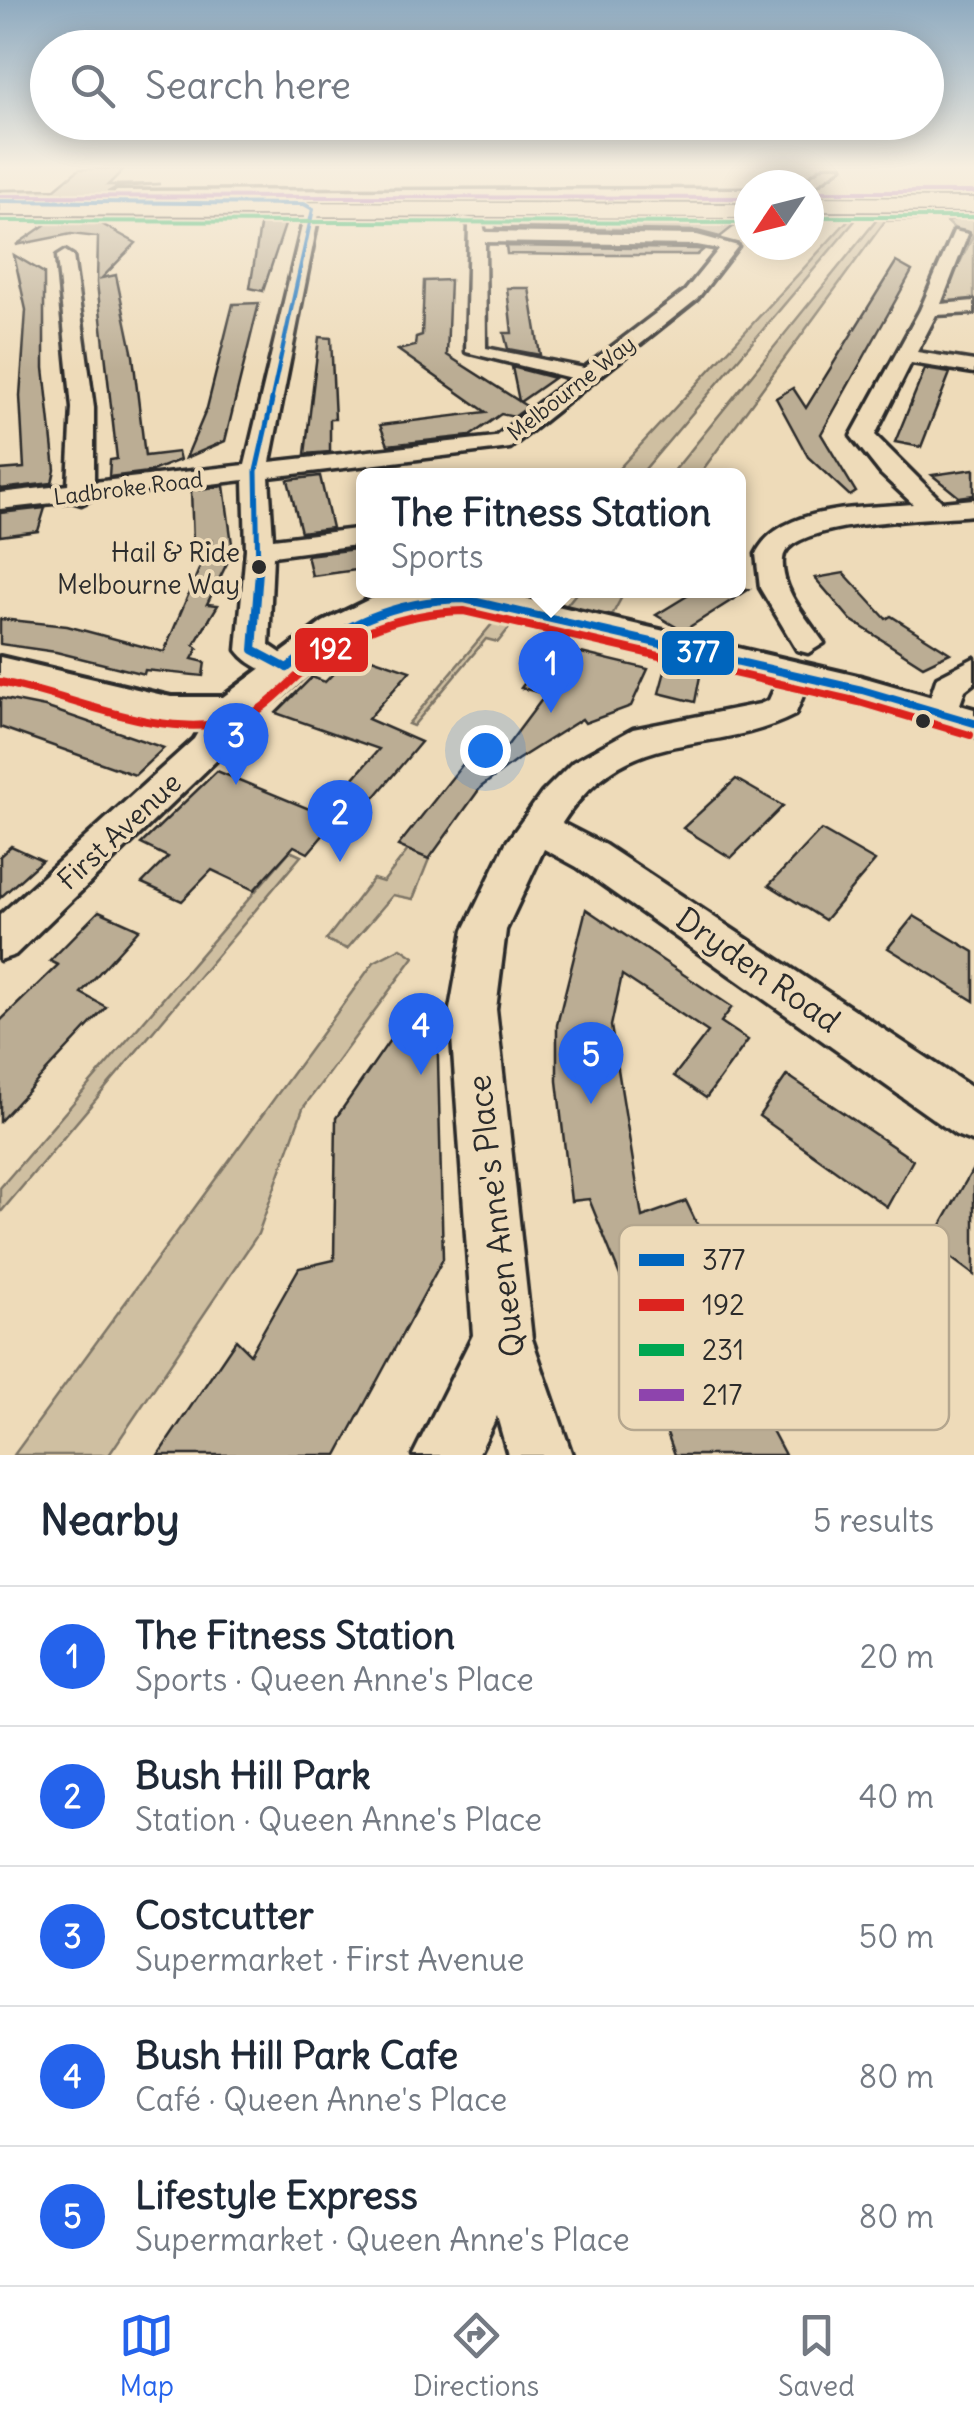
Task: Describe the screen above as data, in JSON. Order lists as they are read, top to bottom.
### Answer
{
  "streets": {
    "street": [
      "Melbourne Way",
      "Ladbroke Road",
      "First Avenue",
      "Dryden Road",
      "Queen Anne's Place"
    ]
  },
  "crossings": [
    ["Melbourne Way", "Ladbroke Road"],
    ["First Avenue", "Queen Anne's Place"],
    ["Dryden Road", "Queen Anne's Place"]
  ],
  "places": ["Hail & Ride Melbourne Way"],
  "lines": ["transit line 377", "transit line 192"],
  "legend": [
    "377",
    "192",
    "231",
    "217"
  ],
  "north": "bottom left",
  "page": {
    "search": "Search here",
    "popup": ["The Fitness Station", "Sports"],
    "pins": [
      "1",
      "3",
      "2",
      "4",
      "5"
    ],
    "heading": ["Nearby", "5 results"],
    "list": [
      {
        "mark": "1",
        "name": "The Fitness Station",
        "note": "Sports · Queen Anne's Place",
        "value": "20 m"
      },
      {
        "mark": "2",
        "name": "Bush Hill Park",
        "note": "Station · Queen Anne's Place",
        "value": "40 m"
      },
      {
        "mark": "3",
        "name": "Costcutter",
        "note": "Supermarket · First Avenue",
        "value": "50 m"
      },
      {
        "mark": "4",
        "name": "Bush Hill Park Cafe",
        "note": "Café · Queen Anne's Place",
        "value": "80 m"
      },
      {
        "mark": "5",
        "name": "Lifestyle Express",
        "note": "Supermarket · Queen Anne's Place",
        "value": "80 m"
      }
    ],
    "nav": ["Map", "Directions", "Saved"]
  }
}
